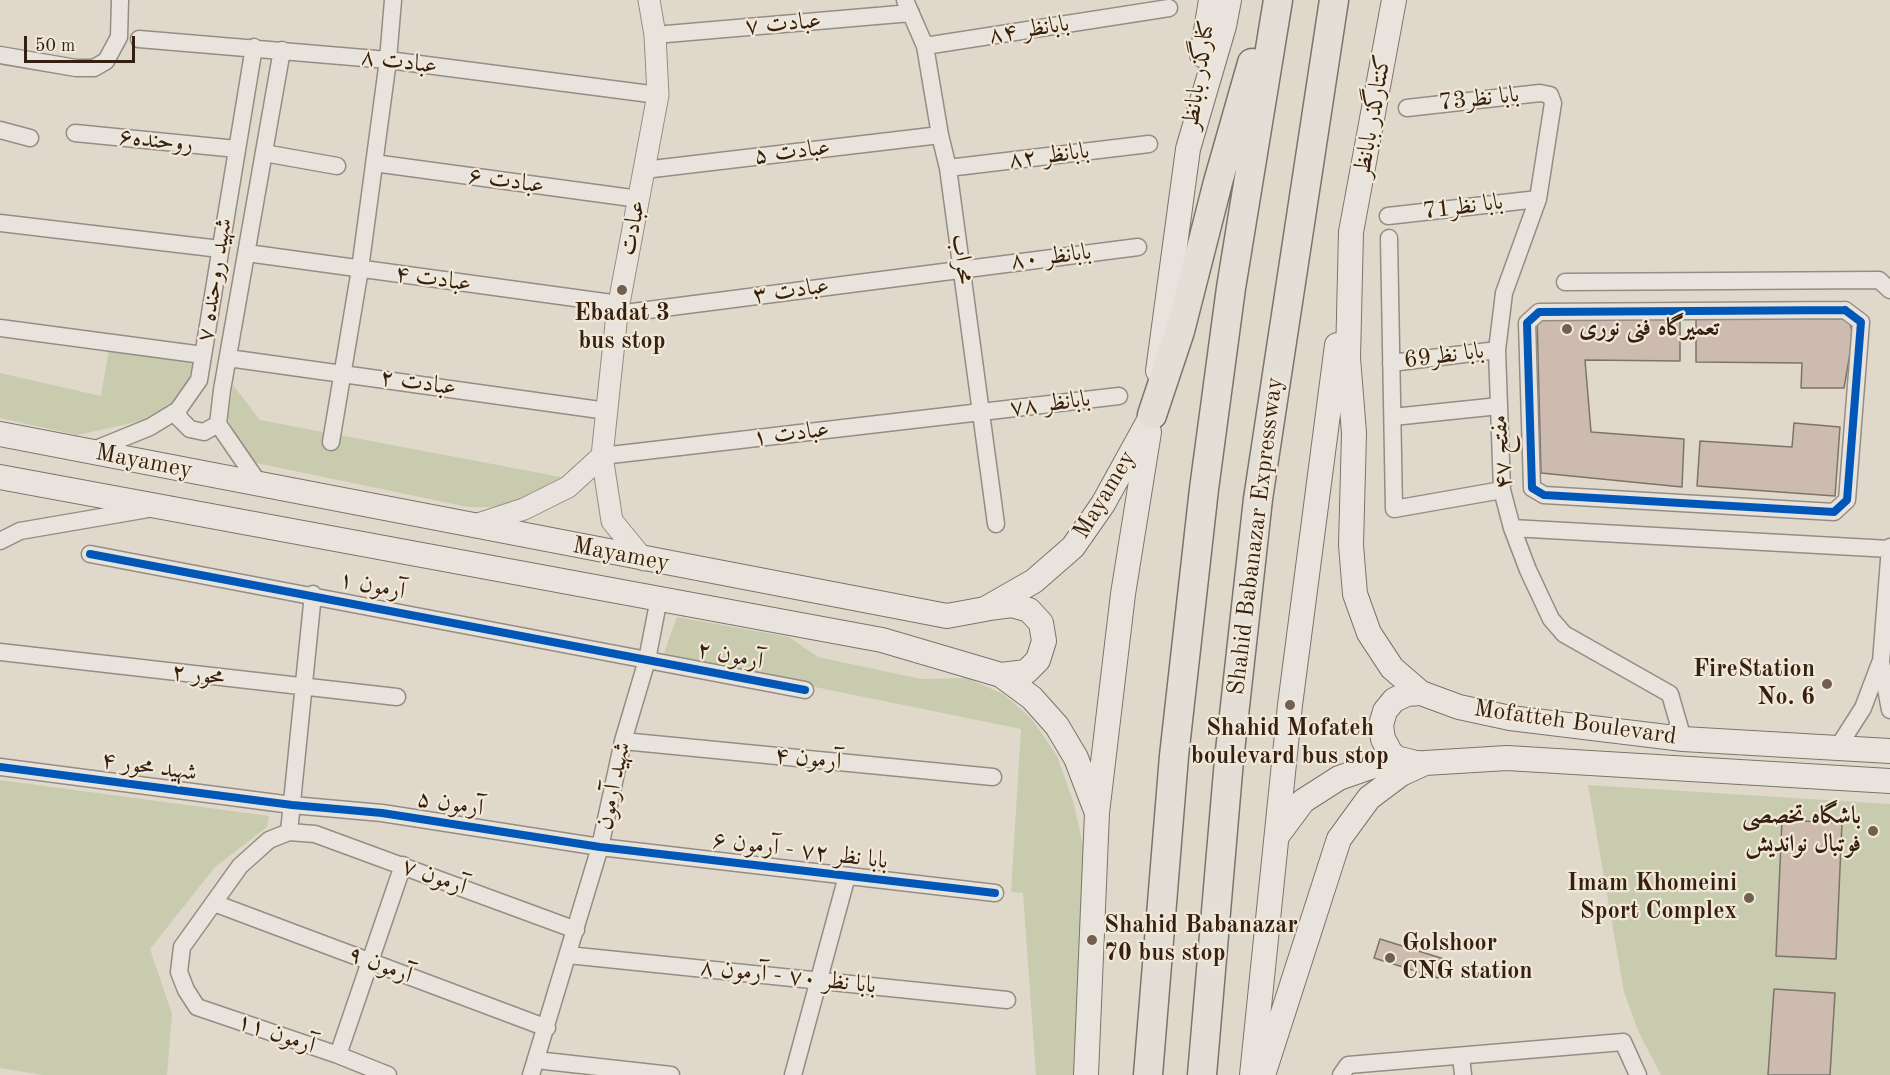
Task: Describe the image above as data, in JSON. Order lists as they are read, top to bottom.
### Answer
{
  "streets": {
    "highway": ["Shahid Babanazar Expressway"],
    "main road": [
      "کنارگذر بابانظر",
      "کنتارگذر بابانظر",
      "Mayamey",
      "Mofatteh Boulevard"
    ],
    "street": [
      "عبادت ۷",
      "بابانظر ۸۴",
      "عبادت ۸",
      "بابا نظر73",
      "روحنده۶",
      "عبادت ۵",
      "بابانظر ۸۲",
      "عبادت ۶",
      "بابا نظر71",
      "عبادت",
      "بابانظر ۸۰",
      "محراب",
      "عبادت ۴",
      "شهید روحنده ۷",
      "عبادت ۳",
      "بابا نظر69",
      "عبادت ۲",
      "بابانظر ۷۸",
      "عبادت ۱",
      "مفتح ۴۷",
      "آرمون ۱",
      "آرمون ۲",
      "محور ۲",
      "آرمون ۴",
      "شهید محور ۴",
      "شهید آرمون",
      "آرمون ۵",
      "بابا نظر ۷۲ - آرمون ۶",
      "آرمون ۷",
      "آرمون ۹",
      "بابا نظر ۷۰ - آرمون ۸",
      "آرمون ۱۱"
    ]
  },
  "crossings": [
    ["عبادت ۷", "عبادت"],
    ["عبادت ۷", "محراب"],
    ["بابانظر ۸۴", "محراب"],
    ["عبادت ۸", "عبادت"],
    ["عبادت ۸", "شهید روحنده ۷"],
    ["بابا نظر73", "مفتح ۴۷"],
    ["کنتارگذر بابانظر", "Mofatteh Boulevard"],
    ["روحنده۶", "شهید روحنده ۷"],
    ["عبادت ۵", "عبادت"],
    ["عبادت ۵", "محراب"],
    ["بابانظر ۸۲", "محراب"],
    ["عبادت ۶", "عبادت"],
    ["بابا نظر71", "مفتح ۴۷"],
    ["عبادت", "عبادت ۴"],
    ["عبادت", "عبادت ۳"],
    ["عبادت", "عبادت ۲"],
    ["عبادت", "عبادت ۱"],
    ["عبادت", "Mayamey"],
    ["بابانظر ۸۰", "محراب"],
    ["بابانظر ۸۰", "عبادت ۳"],
    ["محراب", "عبادت ۳"],
    ["محراب", "بابانظر ۷۸"],
    ["محراب", "عبادت ۱"],
    ["عبادت ۴", "شهید روحنده ۷"],
    ["عبادت ۴", "عبادت ۳"],
    ["شهید روحنده ۷", "عبادت ۲"],
    ["شهید روحنده ۷", "Mayamey"],
    ["بابا نظر69", "مفتح ۴۷"],
    ["بابانظر ۷۸", "عبادت ۱"],
    ["مفتح ۴۷", "Mofatteh Boulevard"],
    ["Mayamey", "شهید آرمون"],
    ["آرمون ۱", "آرمون ۲"],
    ["آرمون ۱", "شهید آرمون"],
    ["آرمون ۲", "شهید آرمون"],
    ["آرمون ۴", "شهید آرمون"],
    ["شهید محور ۴", "آرمون ۵"],
    ["شهید آرمون", "آرمون ۵"],
    ["شهید آرمون", "بابا نظر ۷۲ - آرمون ۶"],
    ["شهید آرمون", "آرمون ۷"],
    ["شهید آرمون", "آرمون ۹"],
    ["شهید آرمون", "بابا نظر ۷۰ - آرمون ۸"],
    ["آرمون ۵", "بابا نظر ۷۲ - آرمون ۶"],
    ["آرمون ۹", "آرمون ۱۱"]
  ],
  "places": [
    "Ebadat 3 bus stop",
    "تعمیرگاه فنی نوری",
    "FireStation No. 6",
    "Shahid Mofateh boulevard bus stop",
    "باشگاه تخصصی فوتبال نواندیش",
    "Imam Khomeini Sport Complex",
    "Shahid Babanazar 70 bus stop",
    "Golshoor CNG station"
  ],
  "scale_bar": "50 m"
}
